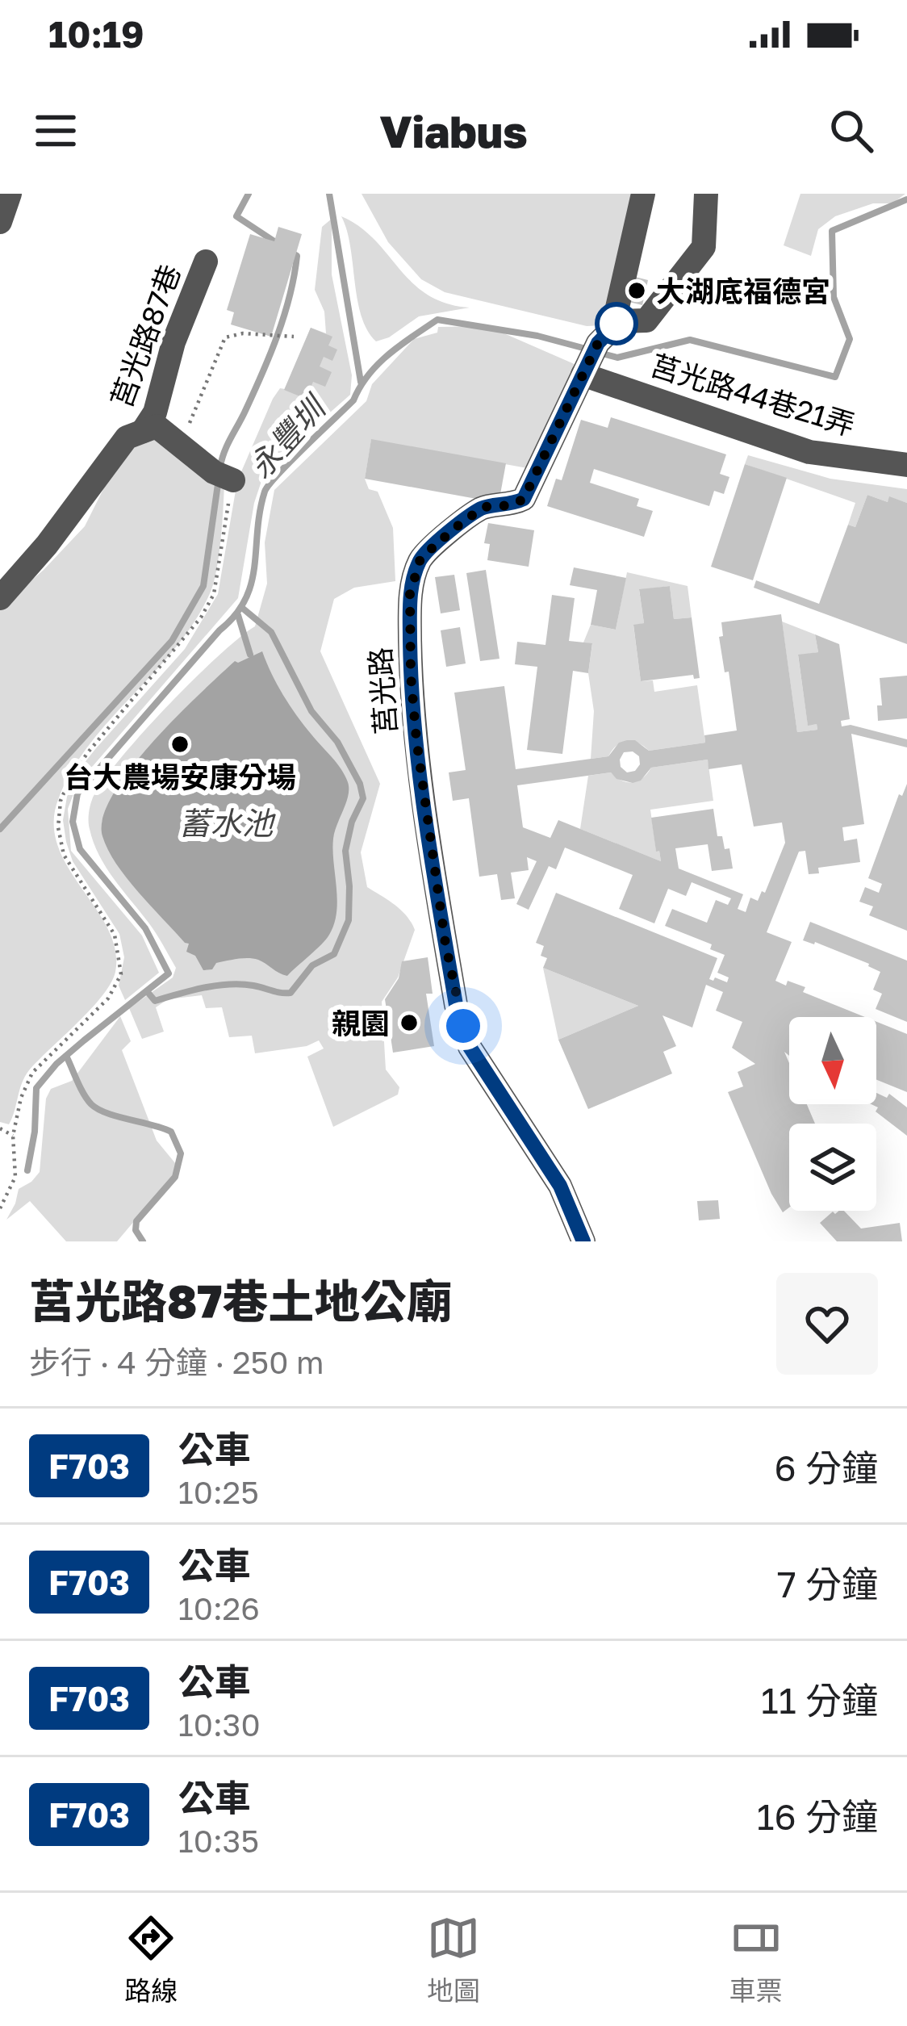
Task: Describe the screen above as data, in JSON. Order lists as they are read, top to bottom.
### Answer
{
  "streets": {
    "lane": ["莒光路87巷", "莒光路44巷21弄", "莒光路"]
  },
  "crossings": [
    ["莒光路44巷21弄", "莒光路"]
  ],
  "water": ["永豐圳", "蓄水池"],
  "places": ["大湖底福德宮", "台大農場安康分場", "親園"],
  "lines": ["bus line F703"],
  "north": "bottom",
  "page": {
    "status": "10:19",
    "header": "Viabus",
    "heading": ["莒光路87巷土地公廟", "步行 · 4 分鐘 · 250 m"],
    "list": [
      {
        "mark": "F703",
        "name": "公車",
        "note": "10:25",
        "value": "6 分鐘"
      },
      {
        "mark": "F703",
        "name": "公車",
        "note": "10:26",
        "value": "7 分鐘"
      },
      {
        "mark": "F703",
        "name": "公車",
        "note": "10:30",
        "value": "11 分鐘"
      },
      {
        "mark": "F703",
        "name": "公車",
        "note": "10:35",
        "value": "16 分鐘"
      }
    ],
    "tabs": ["路線", "地圖", "車票"]
  }
}
